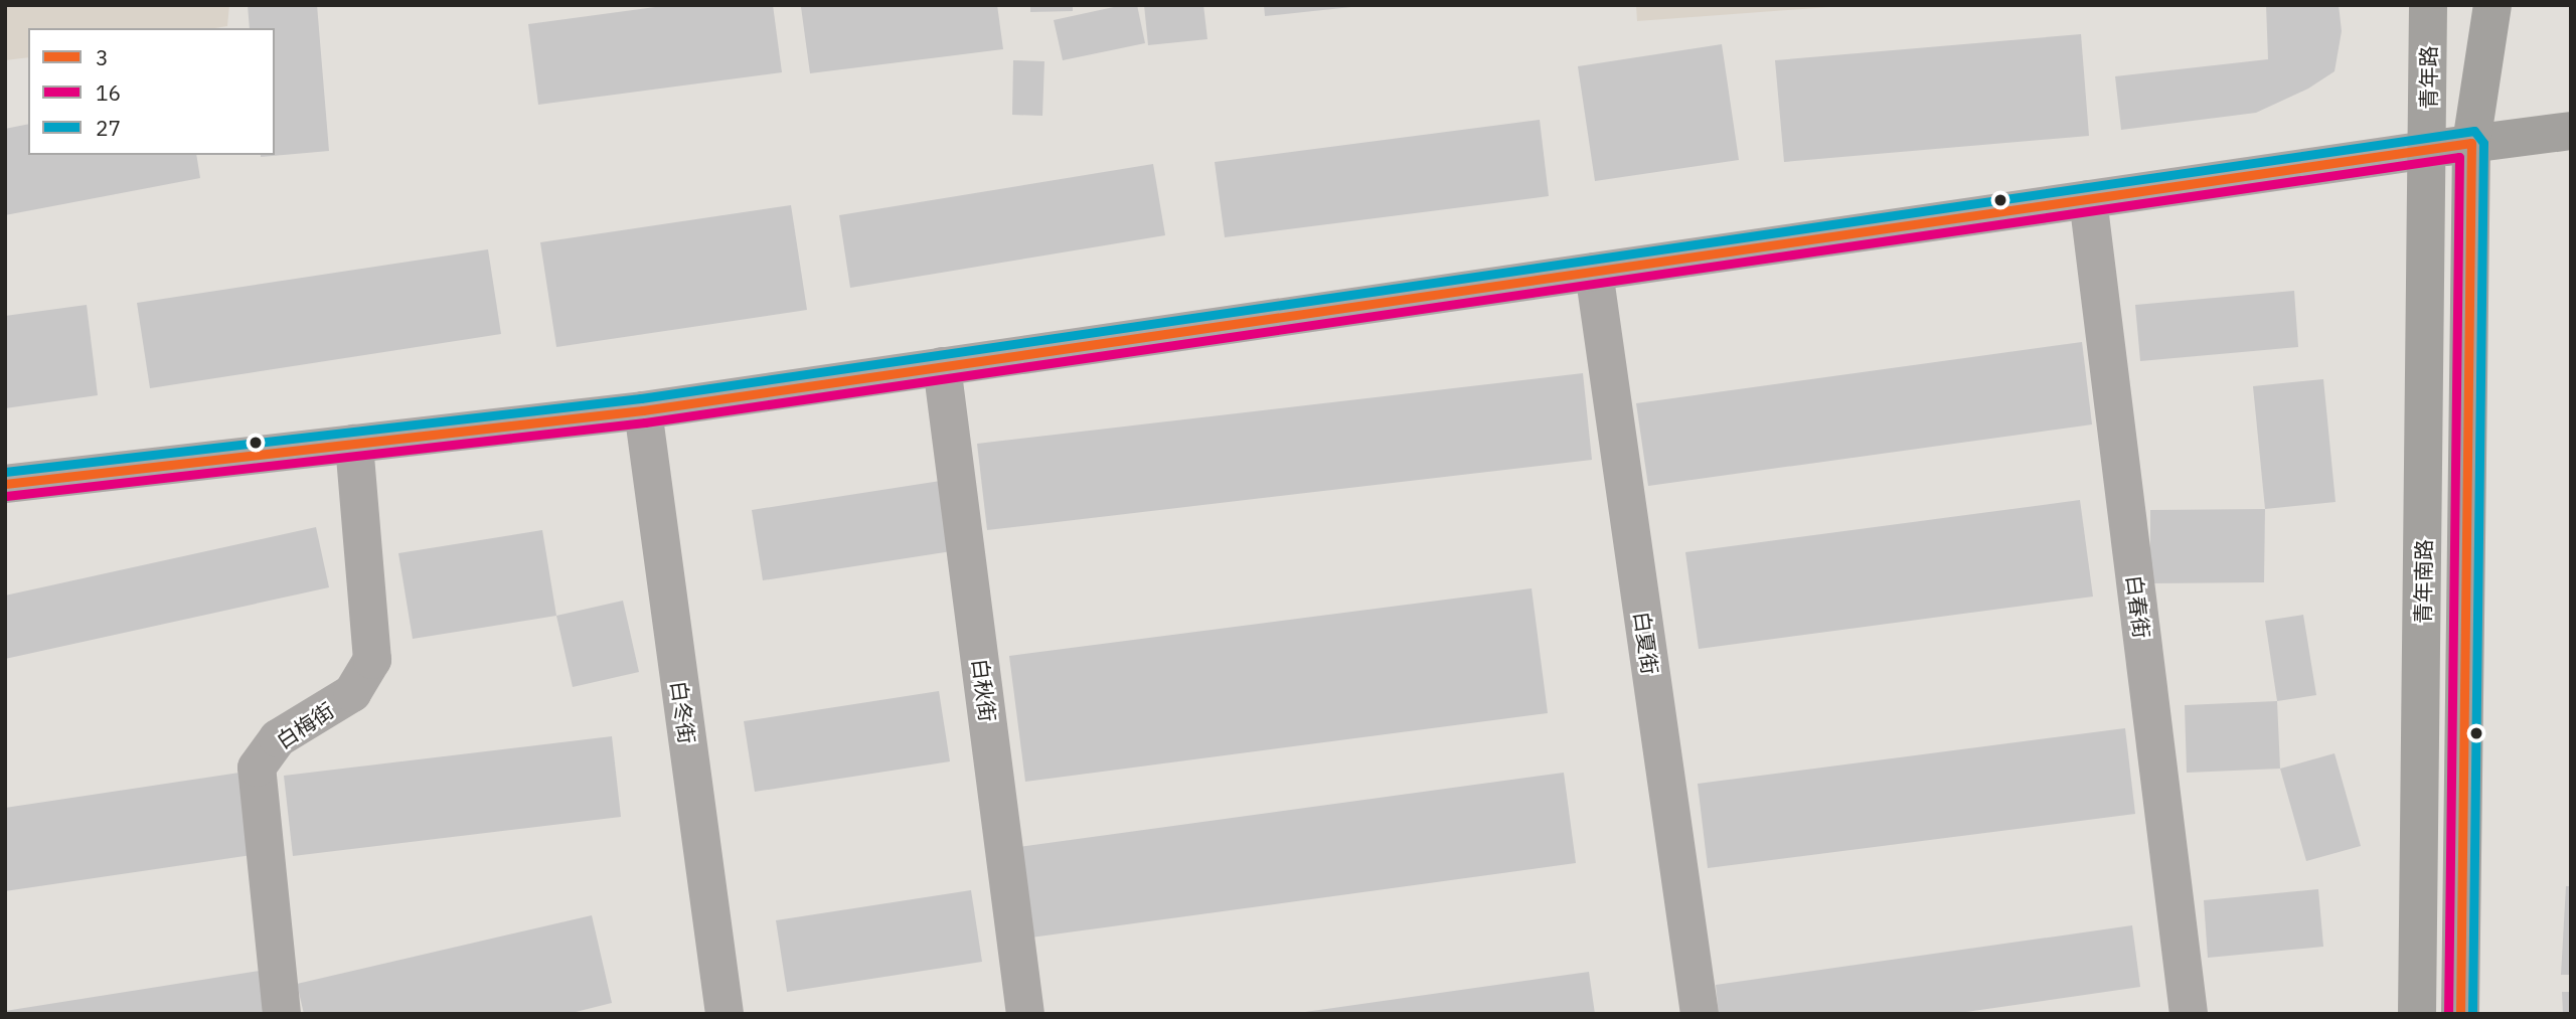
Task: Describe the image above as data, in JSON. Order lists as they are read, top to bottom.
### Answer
{
  "streets": {
    "main road": ["青年路", "青年南路"],
    "street": [
      "白春街",
      "白夏街",
      "白秋街",
      "白冬街",
      "白梅街"
    ]
  },
  "crossings": [
    ["青年路", "青年南路"]
  ],
  "lines": ["transit line 27", "transit line 3", "transit line 16"],
  "legend": ["3", "16", "27"]
}
